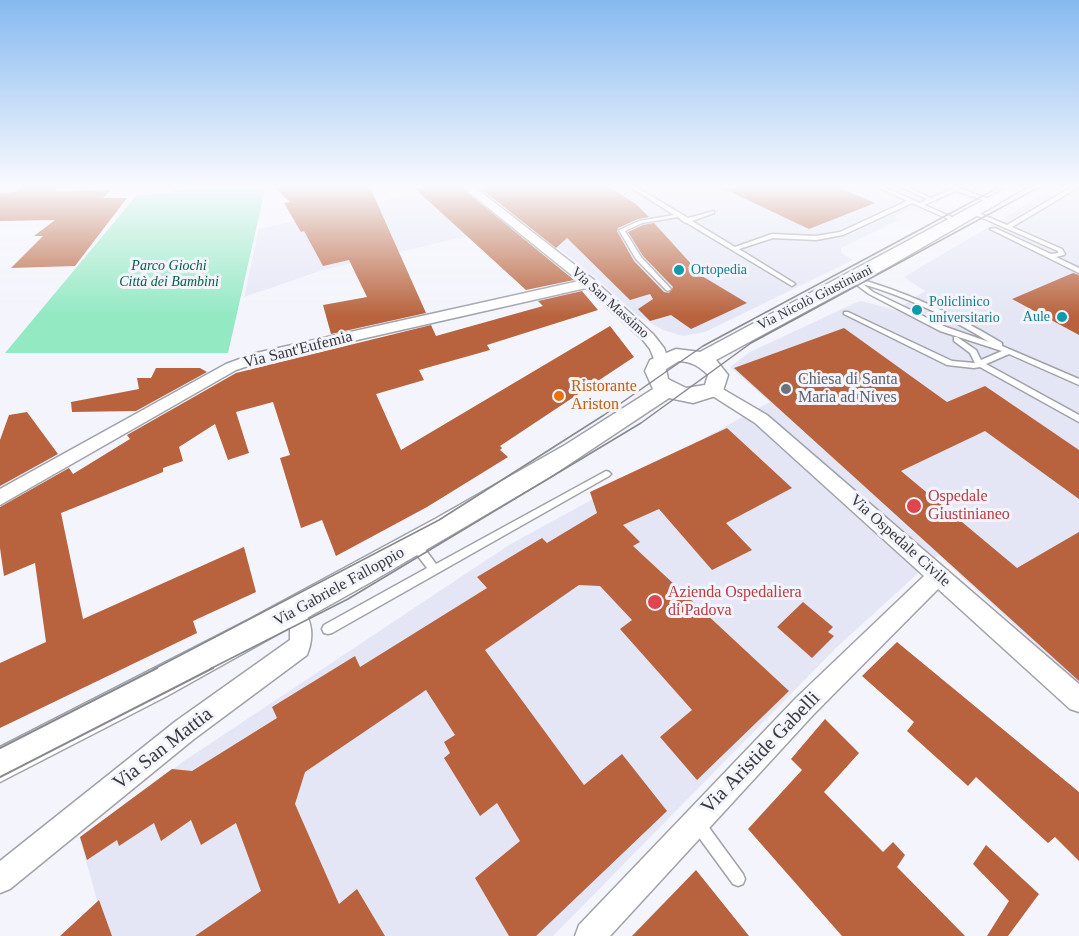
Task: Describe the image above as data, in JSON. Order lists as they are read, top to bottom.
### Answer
{
  "streets": {
    "street": [
      "Via Nicolò Giustiniani",
      "Via San Massimo",
      "Via Sant'Eufemia",
      "Via Ospedale Civile",
      "Via Gabriele Falloppio",
      "Via San Mattia",
      "Via Aristide Gabelli"
    ]
  },
  "crossings": [
    ["Via Nicolò Giustiniani", "Via San Massimo"],
    ["Via Nicolò Giustiniani", "Via Ospedale Civile"],
    ["Via Nicolò Giustiniani", "Via Gabriele Falloppio"],
    ["Via San Massimo", "Via Sant'Eufemia"],
    ["Via San Massimo", "Via Ospedale Civile"],
    ["Via San Massimo", "Via Gabriele Falloppio"],
    ["Via Ospedale Civile", "Via Gabriele Falloppio"],
    ["Via Ospedale Civile", "Via Aristide Gabelli"],
    ["Via Gabriele Falloppio", "Via San Mattia"]
  ],
  "parks": ["Parco Giochi Città dei Bambini"],
  "places": [
    "Ortopedia",
    "Policlinico universitario",
    "Aule",
    "Chiesa di Santa Maria ad Nives",
    "Ristorante Ariston",
    "Ospedale Giustinianeo",
    "Azienda Ospedaliera di Padova"
  ]
}
